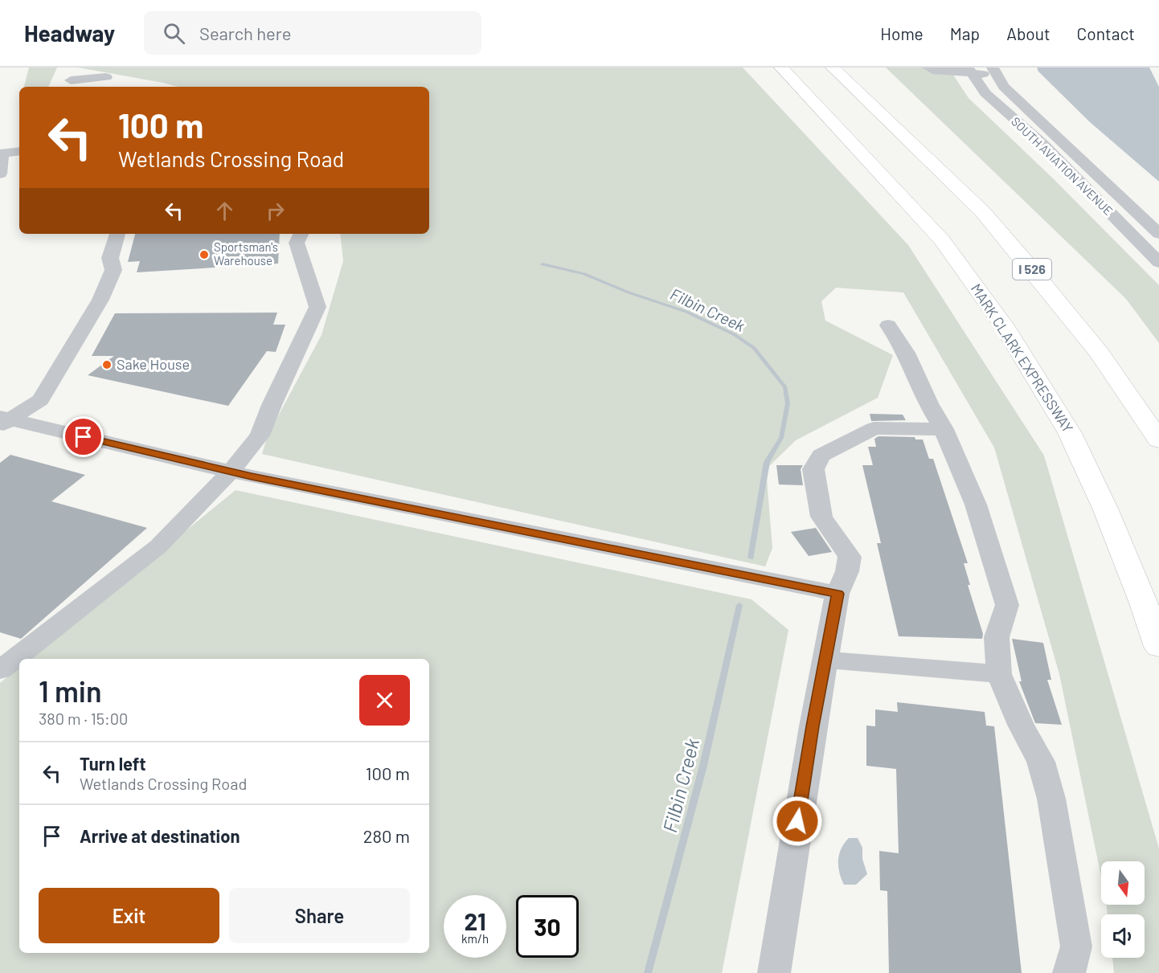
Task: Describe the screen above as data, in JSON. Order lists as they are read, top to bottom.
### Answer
{
  "streets": {
    "highway": ["I 526", "MARK CLARK EXPRESSWAY"],
    "street": ["SOUTH AVIATION AVENUE"]
  },
  "water": ["Filbin Creek"],
  "places": ["Sportsman's Warehouse", "Sake House"],
  "north": "bottom",
  "page": {
    "header": "Headway",
    "search": "Search here",
    "nav": [
      "Home",
      "Map",
      "About",
      "Contact"
    ],
    "turn": ["100 m", "Wetlands Crossing Road"],
    "heading": ["1 min", "380 m · 15:00"],
    "list": [
      {
        "name": "Turn left",
        "note": "Wetlands Crossing Road",
        "value": "100 m"
      },
      {
        "name": "Arrive at destination",
        "value": "280 m"
      }
    ],
    "buttons": ["Exit", "Share"],
    "speed": "21 km/h",
    "limit": "30"
  }
}
